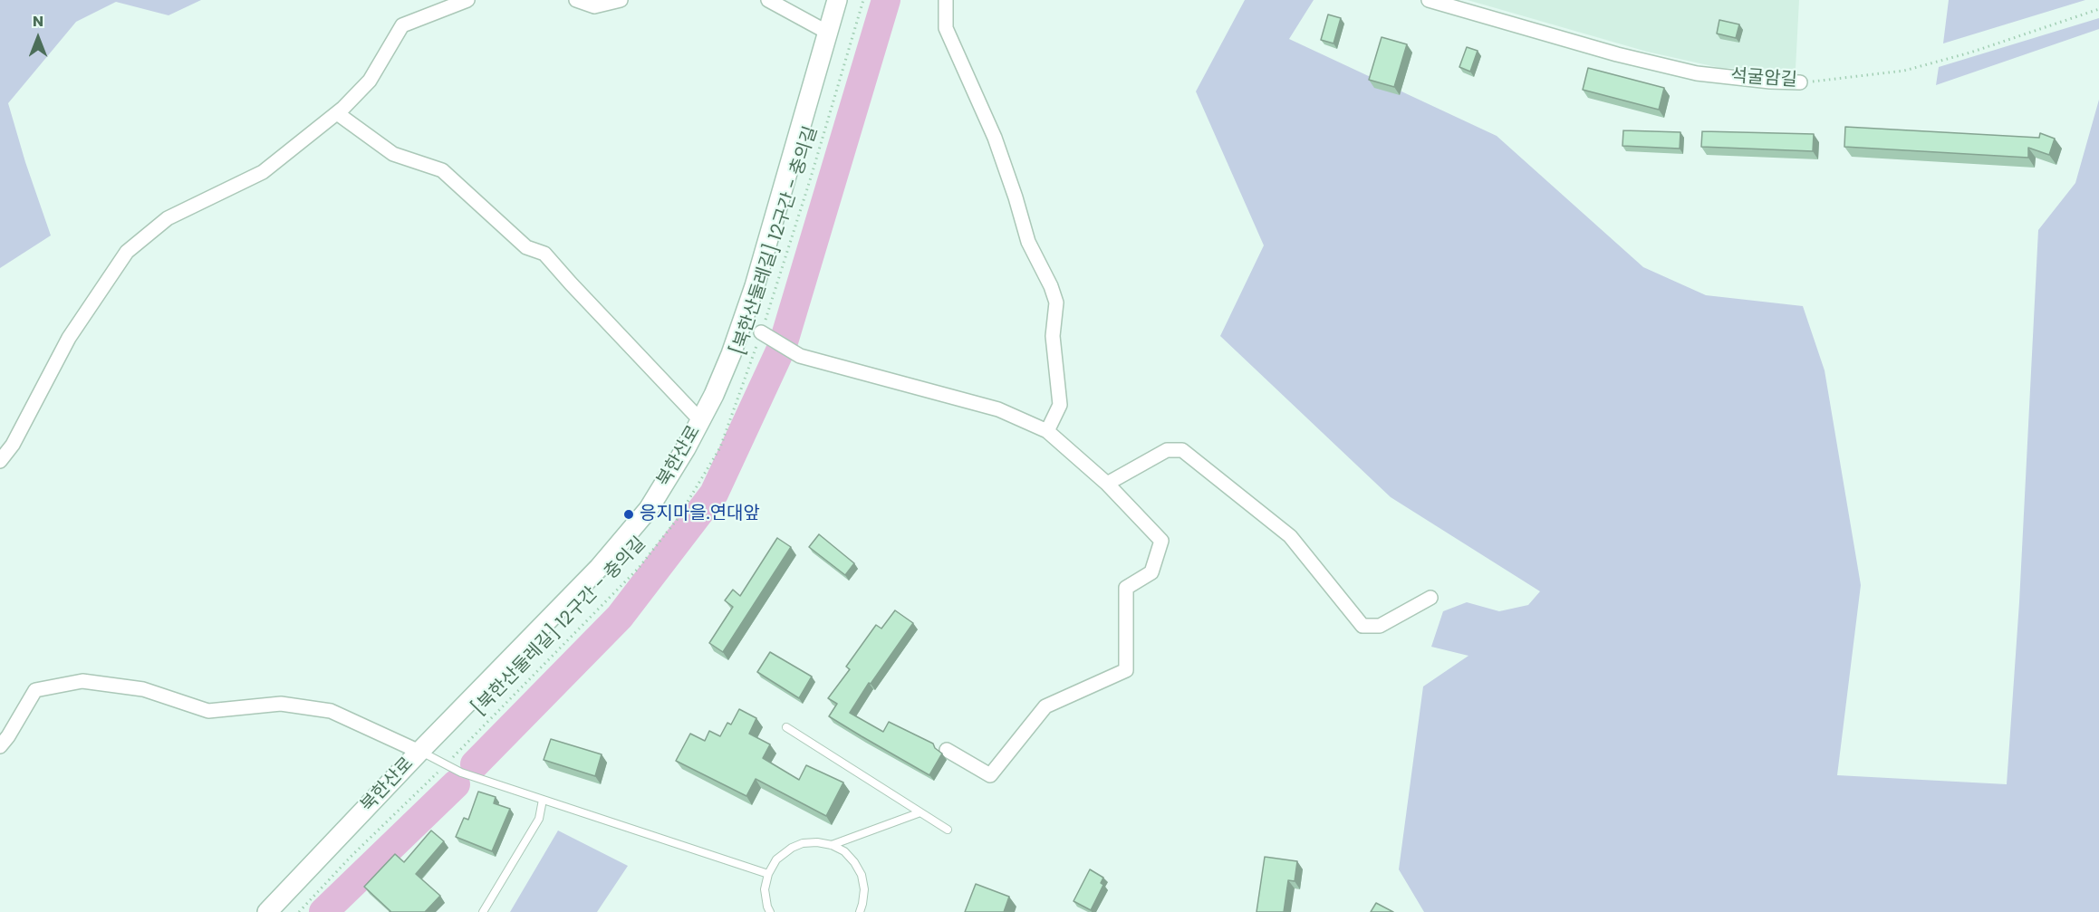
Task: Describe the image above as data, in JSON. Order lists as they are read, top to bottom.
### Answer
{
  "streets": {
    "street": ["석굴암길", "북한산로"],
    "path": ["[북한산둘레길] 12구간 - 충의길"]
  },
  "places": ["응지마을.연대앞"],
  "north": "top"
}
